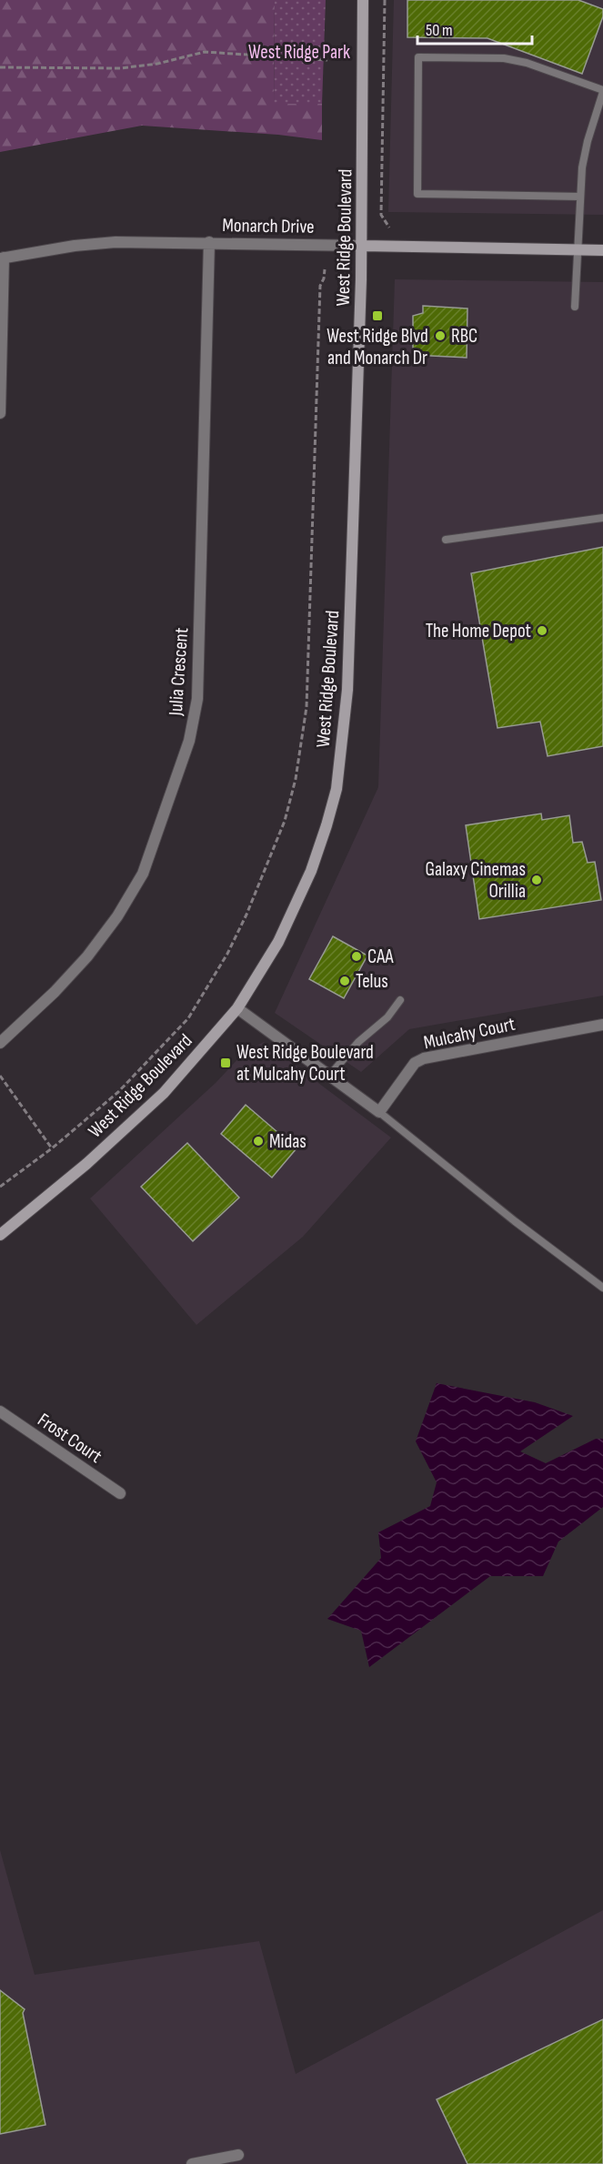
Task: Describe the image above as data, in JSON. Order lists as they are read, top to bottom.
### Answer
{
  "streets": {
    "street": [
      "Monarch Drive",
      "West Ridge Boulevard",
      "Julia Crescent",
      "Mulcahy Court",
      "Frost Court"
    ]
  },
  "crossings": [
    ["Monarch Drive", "West Ridge Boulevard"],
    ["Monarch Drive", "Julia Crescent"]
  ],
  "parks": ["West Ridge Park"],
  "places": {
    "transit": ["West Ridge Blvd and Monarch Dr", "West Ridge Boulevard at Mulcahy Court"],
    "other": [
      "RBC",
      "The Home Depot",
      "Galaxy Cinemas Orillia",
      "CAA",
      "Telus",
      "Midas"
    ]
  },
  "scale_bar": "50 m"
}
